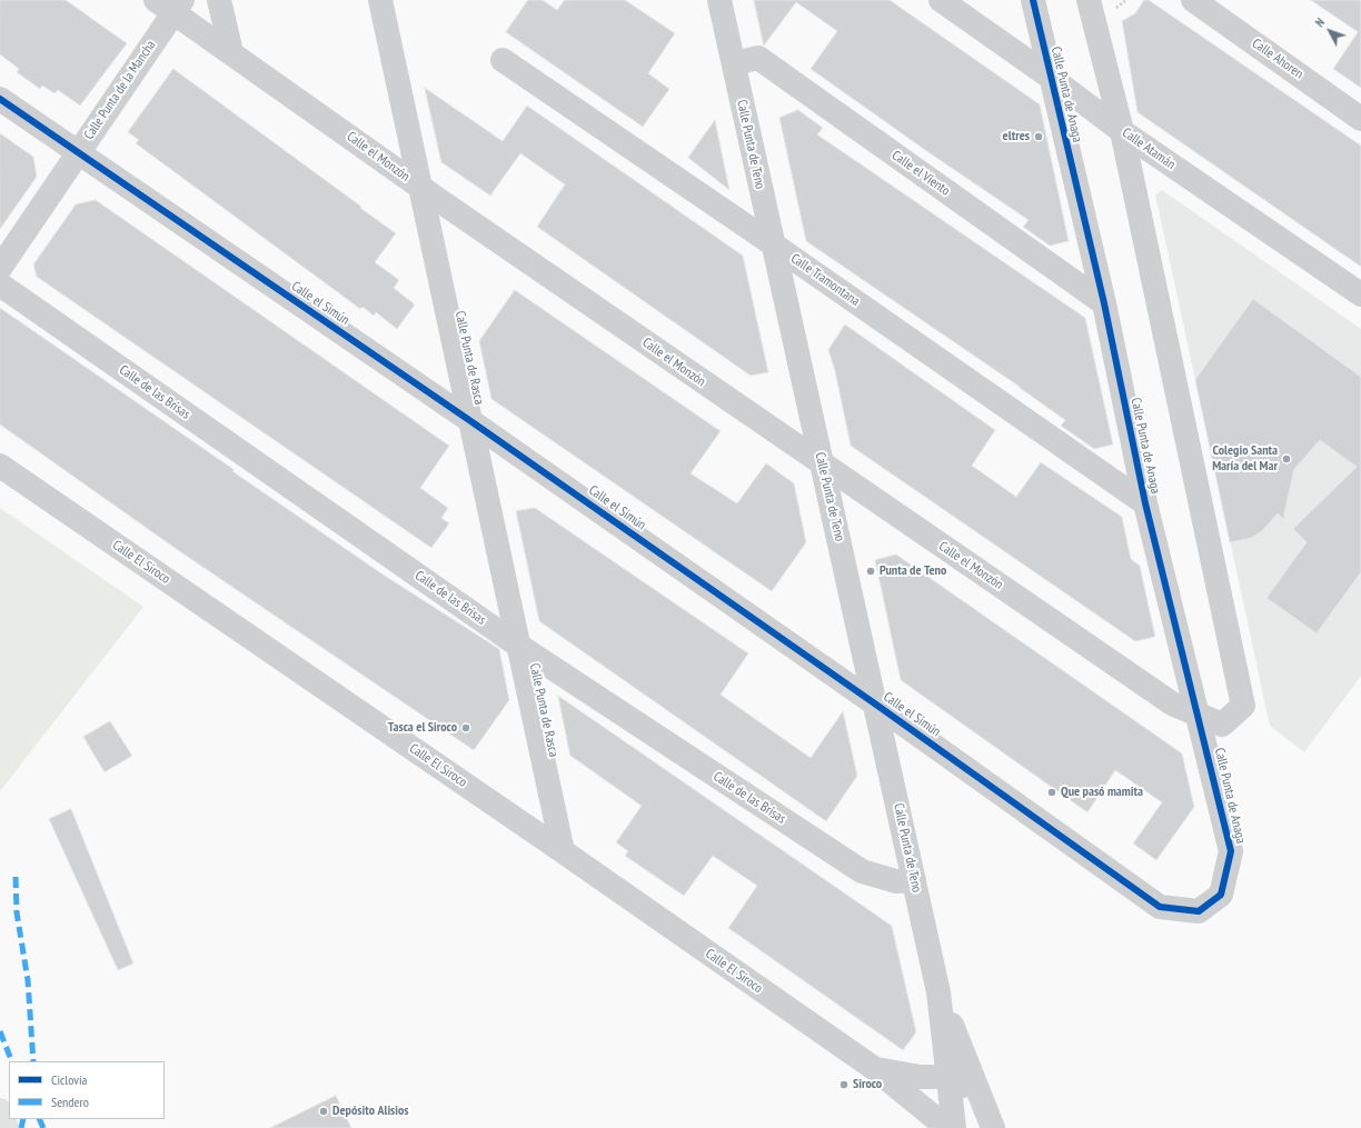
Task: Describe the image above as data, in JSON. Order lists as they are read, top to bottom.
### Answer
{
  "streets": {
    "street": [
      "Calle Ahoren",
      "Calle Punta de la Mancha",
      "Calle Punta de Anaga",
      "Calle Punta de Teno",
      "Calle Atamán",
      "Calle el Monzón",
      "Calle el Viento",
      "Calle Tramontana",
      "Calle el Simún",
      "Calle Punta de Rasca",
      "Calle de las Brisas",
      "Calle El Siroco"
    ]
  },
  "crossings": [
    ["Calle Punta de la Mancha", "Calle el Monzón"],
    ["Calle Punta de la Mancha", "Calle el Simún"],
    ["Calle Punta de Anaga", "Calle Atamán"],
    ["Calle Punta de Anaga", "Calle el Monzón"],
    ["Calle Punta de Anaga", "Calle el Viento"],
    ["Calle Punta de Anaga", "Calle Tramontana"],
    ["Calle Punta de Anaga", "Calle el Simún"],
    ["Calle Punta de Teno", "Calle el Monzón"],
    ["Calle Punta de Teno", "Calle el Viento"],
    ["Calle Punta de Teno", "Calle Tramontana"],
    ["Calle Punta de Teno", "Calle el Simún"],
    ["Calle Punta de Teno", "Calle de las Brisas"],
    ["Calle Punta de Teno", "Calle El Siroco"],
    ["Calle el Monzón", "Calle Punta de Rasca"],
    ["Calle el Simún", "Calle Punta de Rasca"],
    ["Calle Punta de Rasca", "Calle de las Brisas"],
    ["Calle Punta de Rasca", "Calle El Siroco"]
  ],
  "places": [
    "eltres",
    "Colegio Santa María del Mar",
    "Punta de Teno",
    "Tasca el Siroco",
    "Que pasó mamita",
    "Siroco",
    "Depósito Alisios"
  ],
  "legend": ["Ciclovía", "Sendero"],
  "north": "top left"
}
